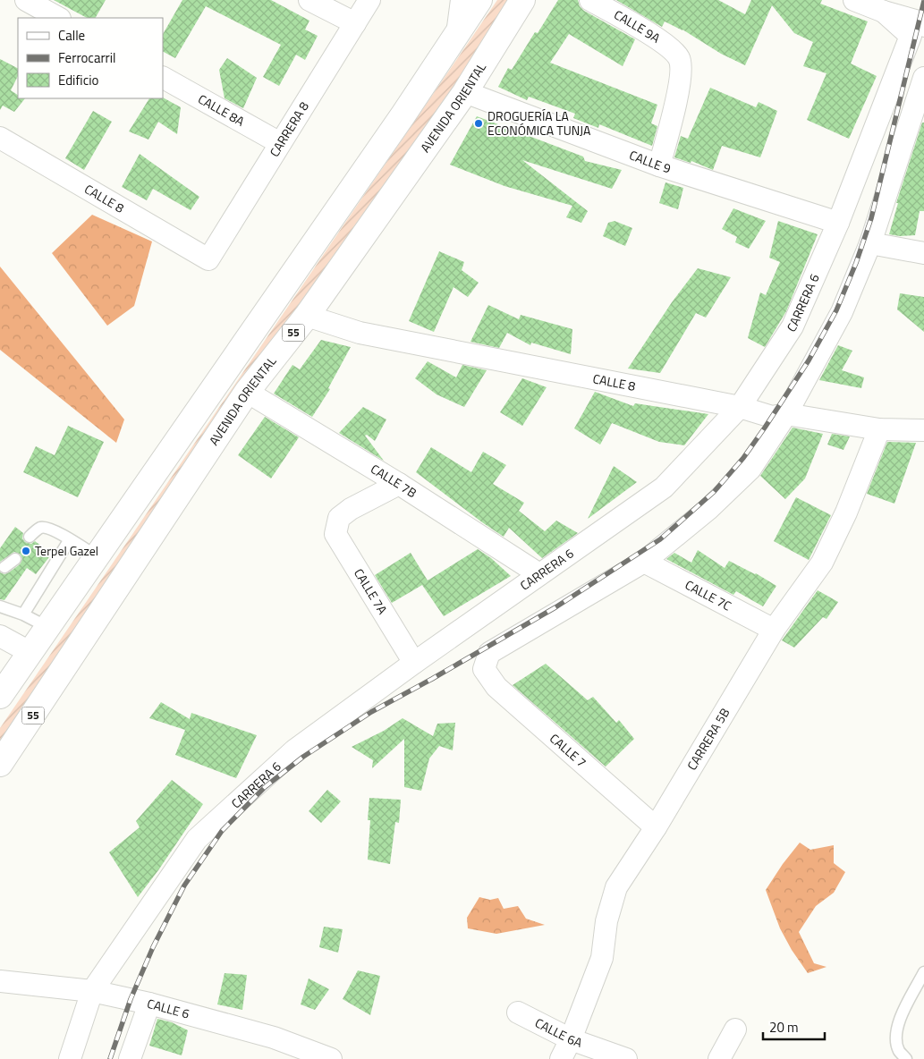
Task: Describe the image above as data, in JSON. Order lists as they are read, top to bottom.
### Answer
{
  "streets": {
    "main road": ["AVENIDA ORIENTAL", "55"],
    "street": [
      "CALLE 9A",
      "CALLE 8A",
      "CARRERA 8",
      "CALLE 9",
      "CALLE 8",
      "CARRERA 6",
      "CALLE 7B",
      "CALLE 7A",
      "CALLE 7C",
      "CARRERA 5B",
      "CALLE 7",
      "CALLE 6",
      "CALLE 6A"
    ]
  },
  "crossings": [
    ["CALLE 9A", "CALLE 9"],
    ["AVENIDA ORIENTAL", "CALLE 9"],
    ["AVENIDA ORIENTAL", "CALLE 8"],
    ["AVENIDA ORIENTAL", "CALLE 7B"],
    ["CALLE 8A", "CARRERA 8"],
    ["CARRERA 8", "CALLE 8"],
    ["CALLE 9", "CARRERA 6"],
    ["CALLE 8", "CARRERA 6"],
    ["CALLE 8", "CARRERA 5B"],
    ["CARRERA 6", "CALLE 7B"],
    ["CARRERA 6", "CALLE 7A"],
    ["CARRERA 6", "CALLE 6"],
    ["CALLE 7B", "CALLE 7A"],
    ["CALLE 7C", "CARRERA 5B"],
    ["CALLE 7C", "CALLE 7"],
    ["CARRERA 5B", "CALLE 7"],
    ["CARRERA 5B", "CALLE 6A"]
  ],
  "places": ["DROGUERÍA LA ECONÓMICA TUNJA", "Terpel Gazel"],
  "legend": ["Calle", "Ferrocarril", "Edificio"],
  "scale_bar": "20 m"
}
